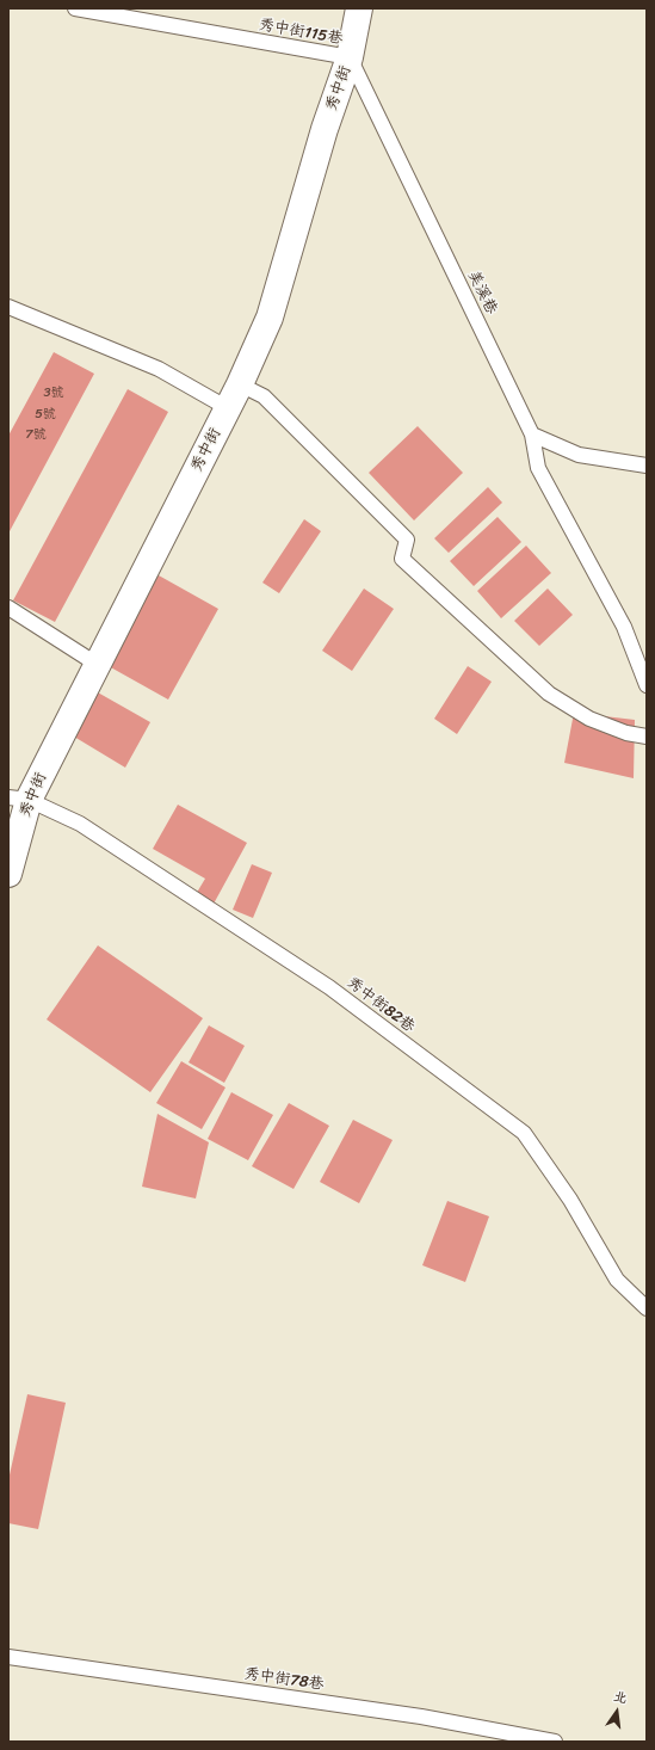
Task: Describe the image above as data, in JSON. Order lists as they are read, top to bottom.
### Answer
{
  "streets": {
    "street": ["秀中街"],
    "lane": [
      "秀中街115巷",
      "美溪巷",
      "秀中街82巷",
      "秀中街78巷"
    ]
  },
  "crossings": [
    ["秀中街115巷", "秀中街"],
    ["秀中街115巷", "美溪巷"],
    ["秀中街", "美溪巷"],
    ["秀中街", "秀中街82巷"]
  ],
  "house_numbers": ["3號", "5號", "7號"],
  "north": "top"
}
